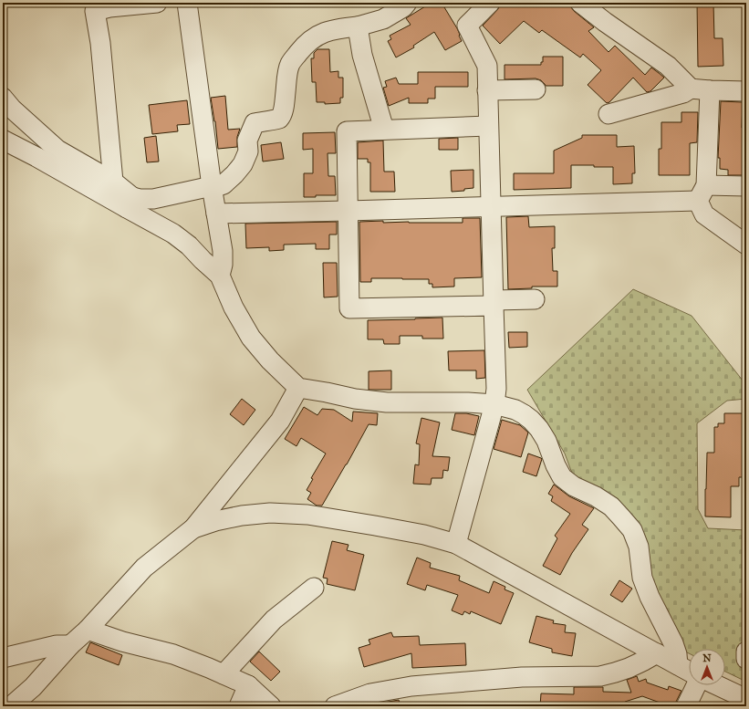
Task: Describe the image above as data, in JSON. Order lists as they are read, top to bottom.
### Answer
{
  "north": "top"
}
